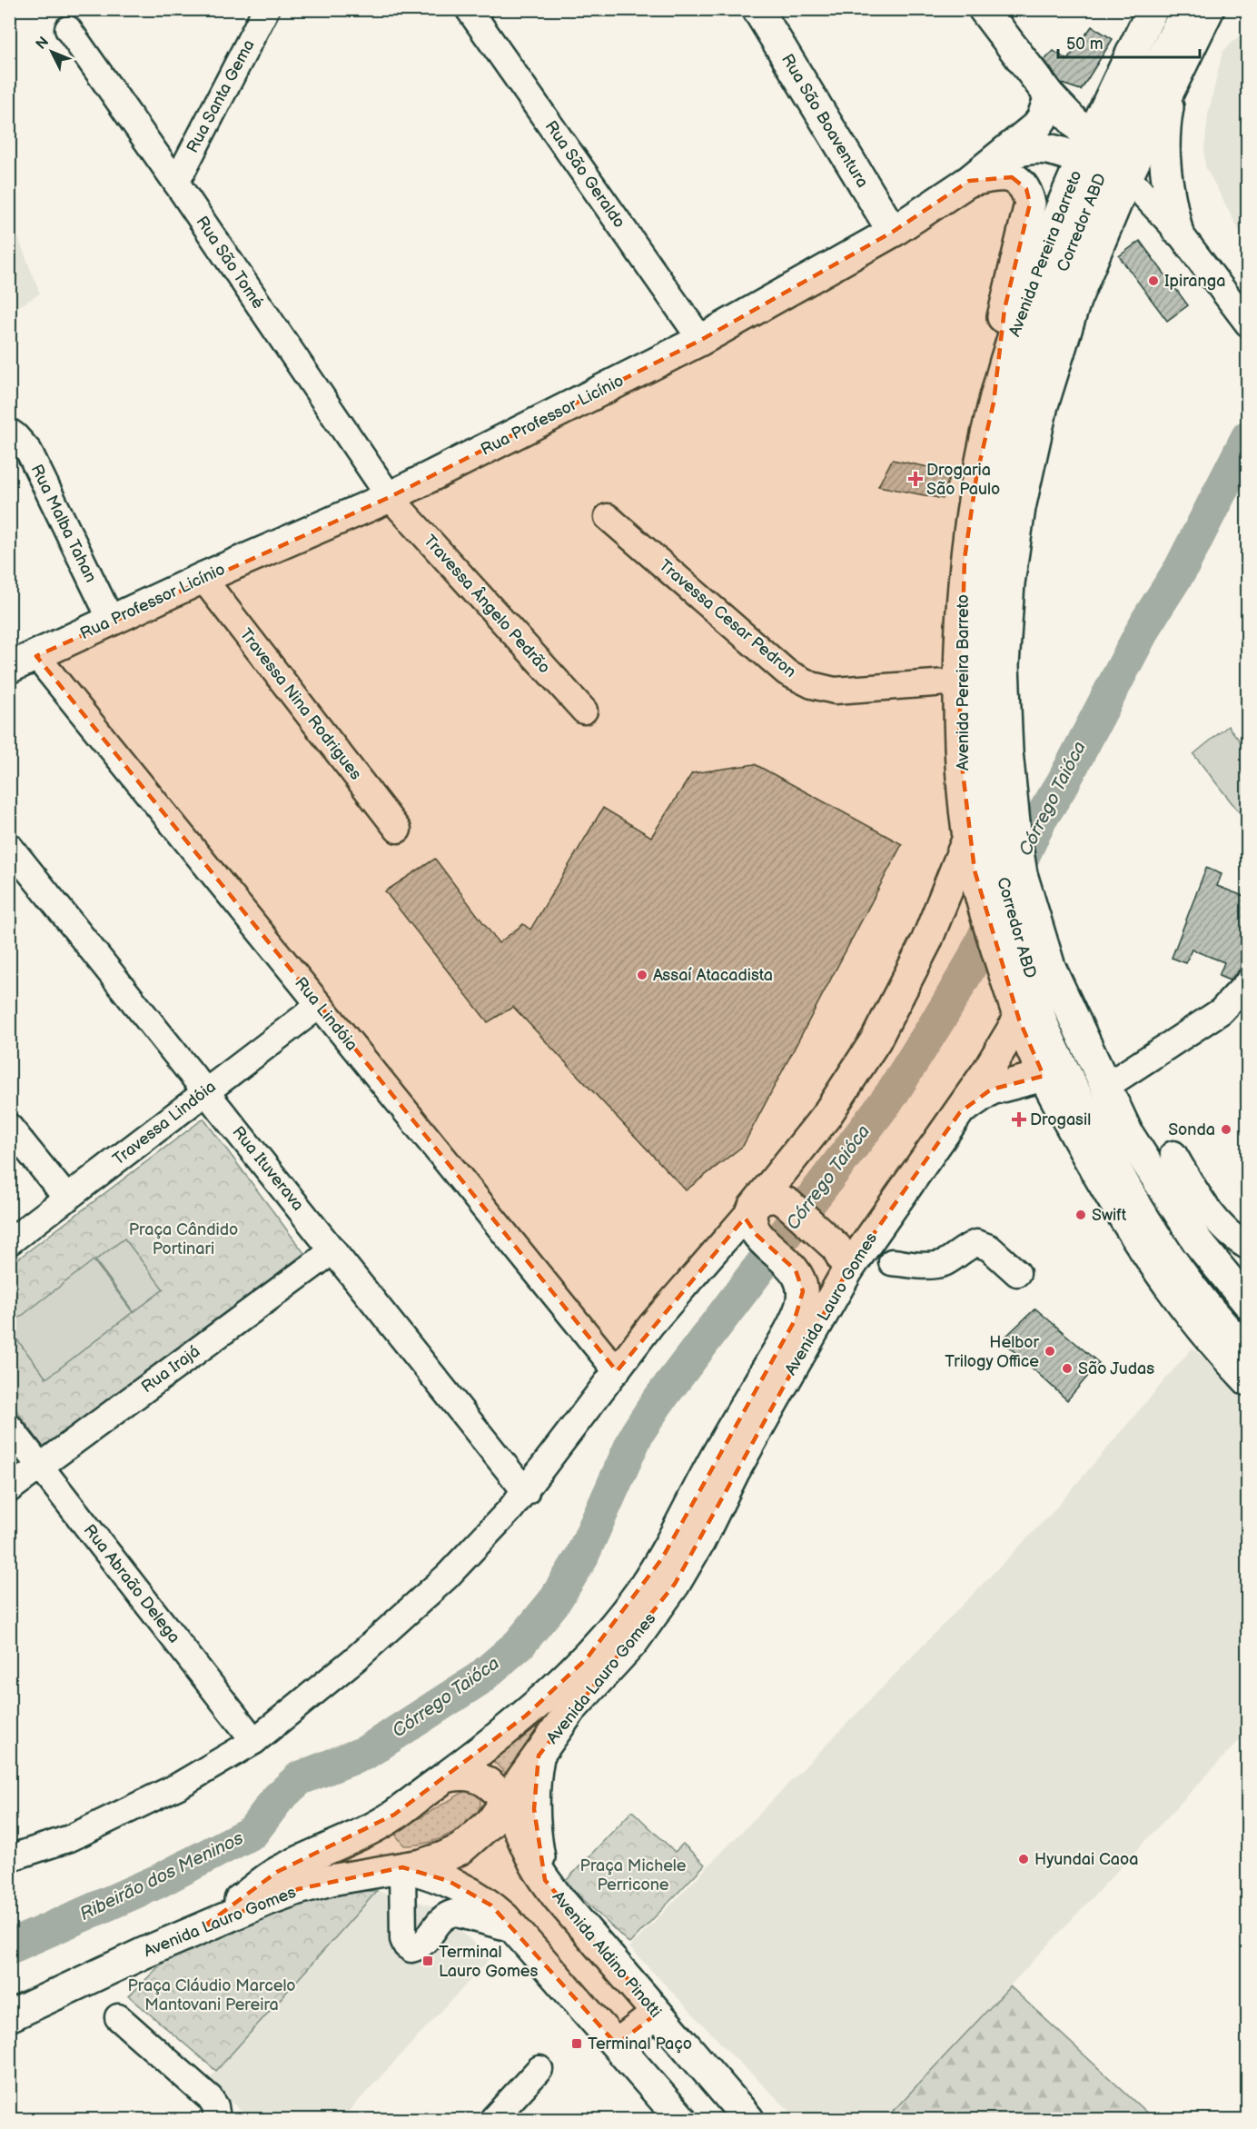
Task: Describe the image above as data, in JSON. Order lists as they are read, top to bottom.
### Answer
{
  "streets": {
    "main road": [
      "Rua São Boaventura",
      "Avenida Pereira Barreto",
      "Rua Professor Licínio",
      "Avenida Lauro Gomes",
      "Avenida Aldino Pinotti"
    ],
    "street": [
      "Rua Santa Gema",
      "Rua São Geraldo",
      "Corredor ABD",
      "Rua São Tomé",
      "Rua Malba Tahan",
      "Travessa Ângelo Pedrão",
      "Travessa Cesar Pedron",
      "Travessa Nina Rodrigues",
      "Rua Lindóia",
      "Travessa Lindóia",
      "Rua Ituverava",
      "Rua Irajá",
      "Rua Abraão Delega"
    ]
  },
  "crossings": [
    ["Rua Santa Gema", "Rua São Tomé"],
    ["Rua São Boaventura", "Rua Professor Licínio"],
    ["Rua São Geraldo", "Rua Professor Licínio"],
    ["Corredor ABD", "Avenida Pereira Barreto"],
    ["Corredor ABD", "Avenida Lauro Gomes"],
    ["Avenida Pereira Barreto", "Travessa Cesar Pedron"],
    ["Avenida Pereira Barreto", "Avenida Lauro Gomes"],
    ["Rua São Tomé", "Rua Professor Licínio"],
    ["Rua São Tomé", "Travessa Ângelo Pedrão"],
    ["Rua Professor Licínio", "Rua Malba Tahan"],
    ["Rua Professor Licínio", "Travessa Ângelo Pedrão"],
    ["Rua Professor Licínio", "Travessa Nina Rodrigues"],
    ["Rua Professor Licínio", "Rua Lindóia"],
    ["Rua Lindóia", "Travessa Lindóia"],
    ["Travessa Lindóia", "Rua Ituverava"],
    ["Rua Ituverava", "Rua Irajá"],
    ["Avenida Lauro Gomes", "Avenida Aldino Pinotti"],
    ["Rua Irajá", "Rua Abraão Delega"]
  ],
  "water": ["Córrego Taióca", "Ribeirão dos Meninos"],
  "parks": ["Praça Cândido Portinari", "Praça Michele Perricone", "Praça Cláudio Marcelo Mantovani Pereira"],
  "places": {
    "other": [
      "Ipiranga",
      "Assaí Atacadista",
      "Sonda",
      "Swift",
      "Helbor Trilogy Office",
      "São Judas",
      "Hyundai Caoa"
    ],
    "health": ["Drogaria São Paulo", "Drogasil"],
    "transit": ["Terminal Lauro Gomes", "Terminal Paço"]
  },
  "scale_bar": "50 m",
  "north": "top left"
}
